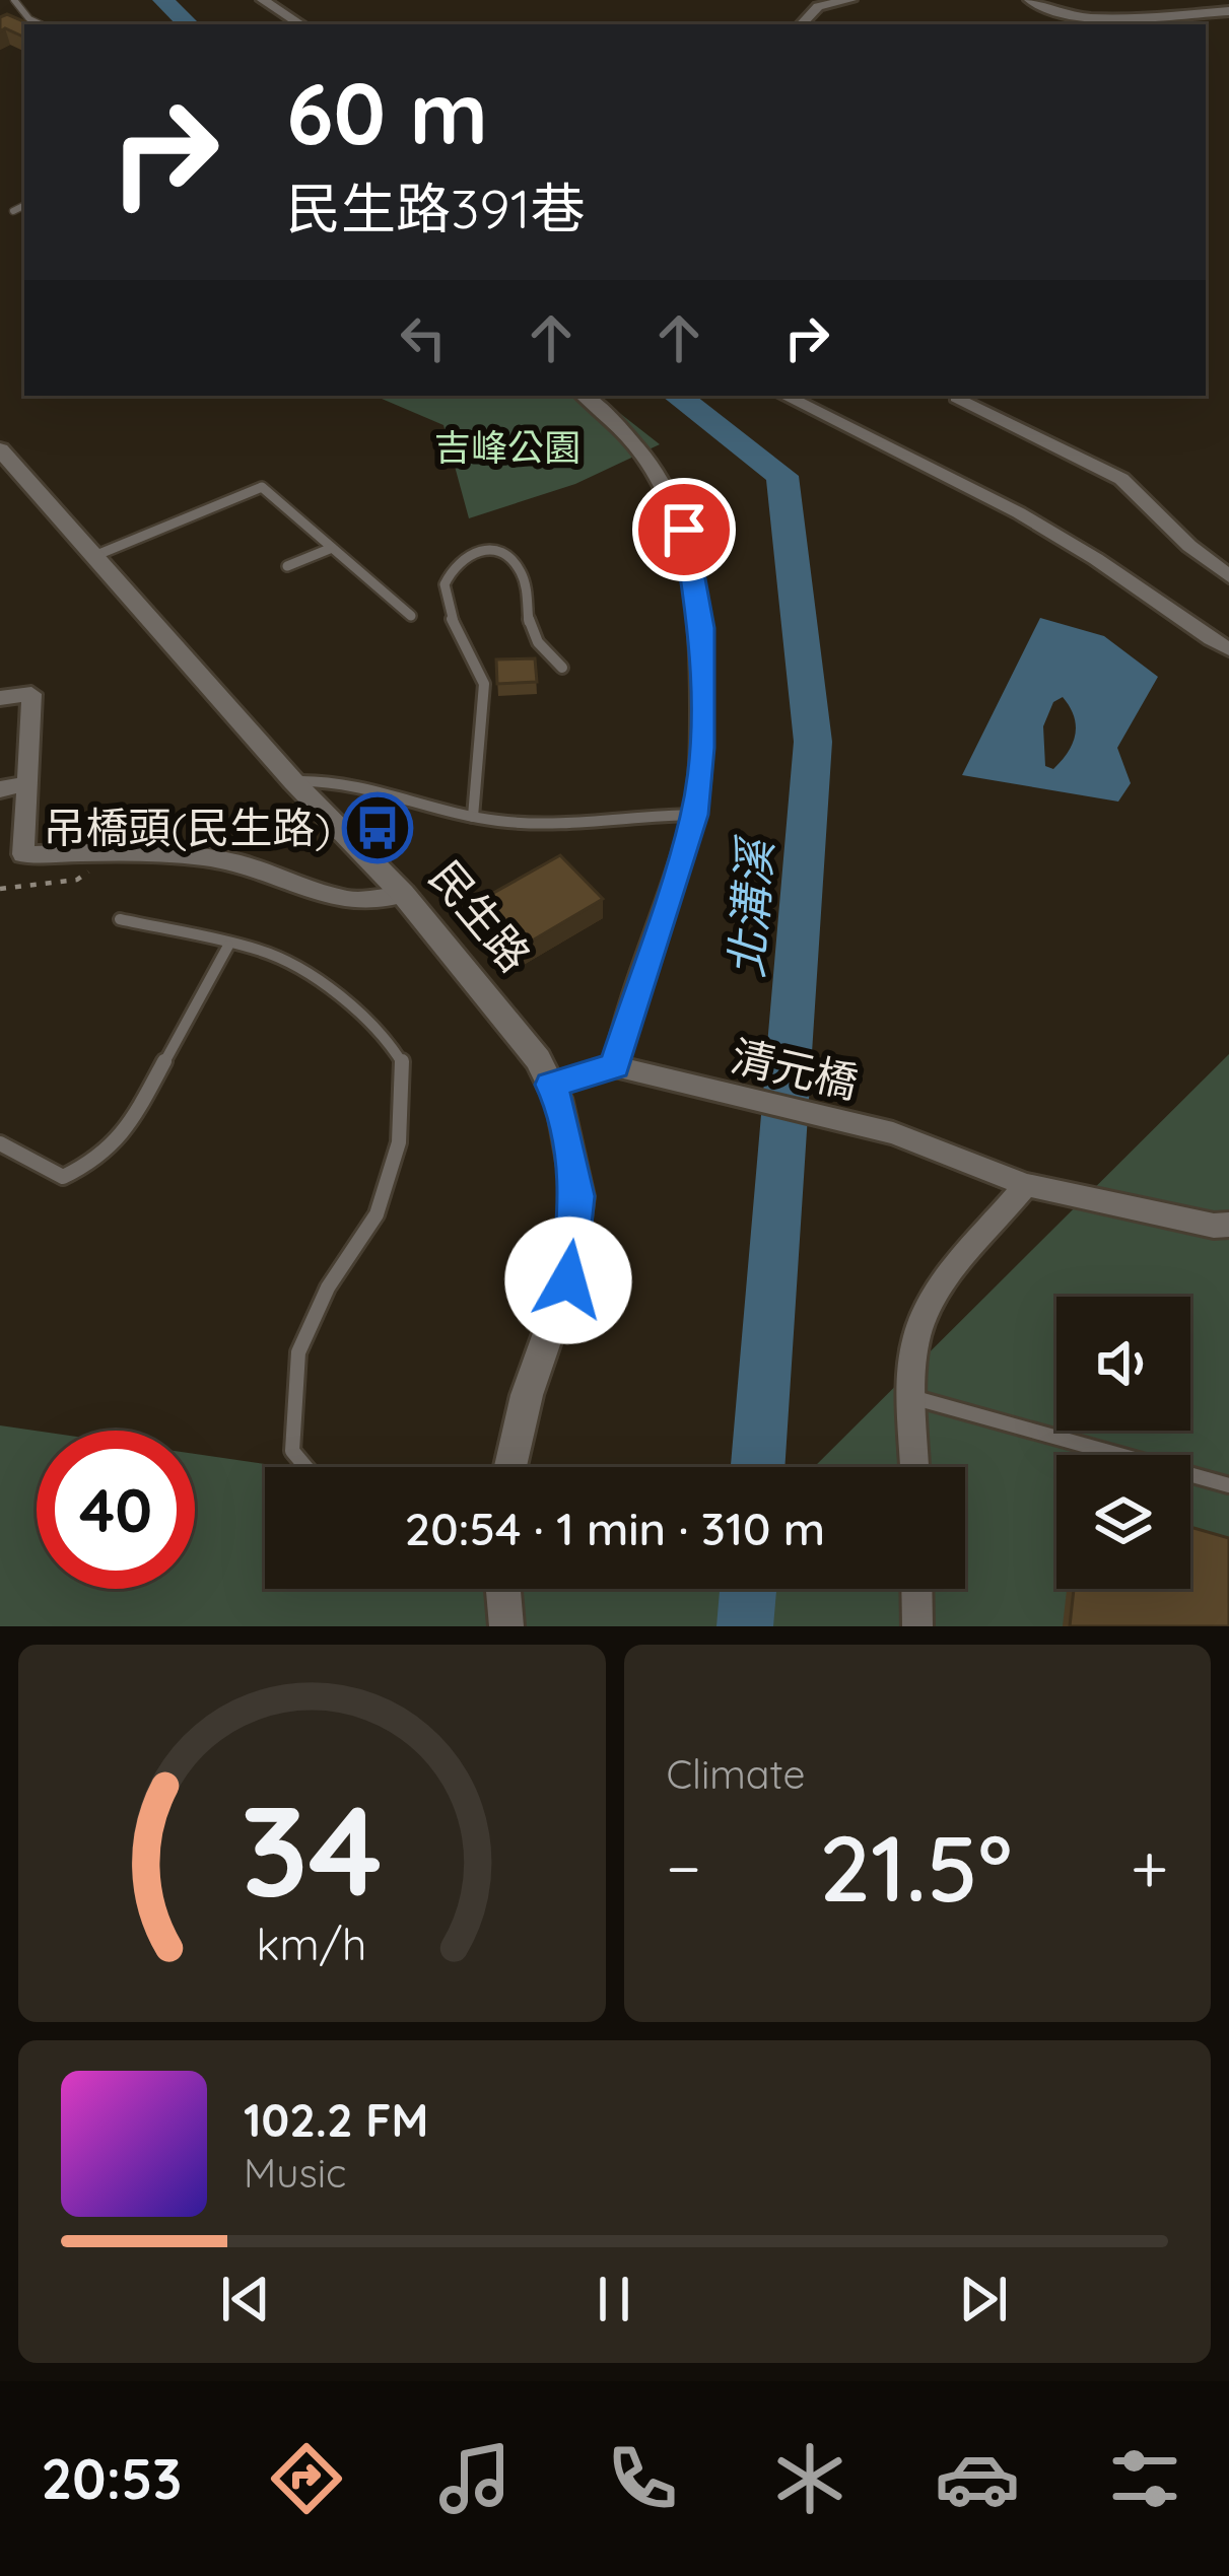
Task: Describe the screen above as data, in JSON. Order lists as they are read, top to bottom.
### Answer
{
  "streets": {
    "street": ["民生路", "清元橋"]
  },
  "water": ["北溝溪"],
  "parks": ["吉峰公園"],
  "places": {
    "bus stop": ["吊橋頭(民生路)"]
  },
  "page": {
    "turn": ["60 m", "民生路391巷"],
    "limit": "40",
    "trip": "20:54 · 1 min · 310 m",
    "tile": "Climate",
    "heat": ["−", "21.5°", "+"],
    "song": ["102.2 FM", "Music"],
    "tabs": "20:53",
    "gauge": ["34", "km/h"]
  }
}
